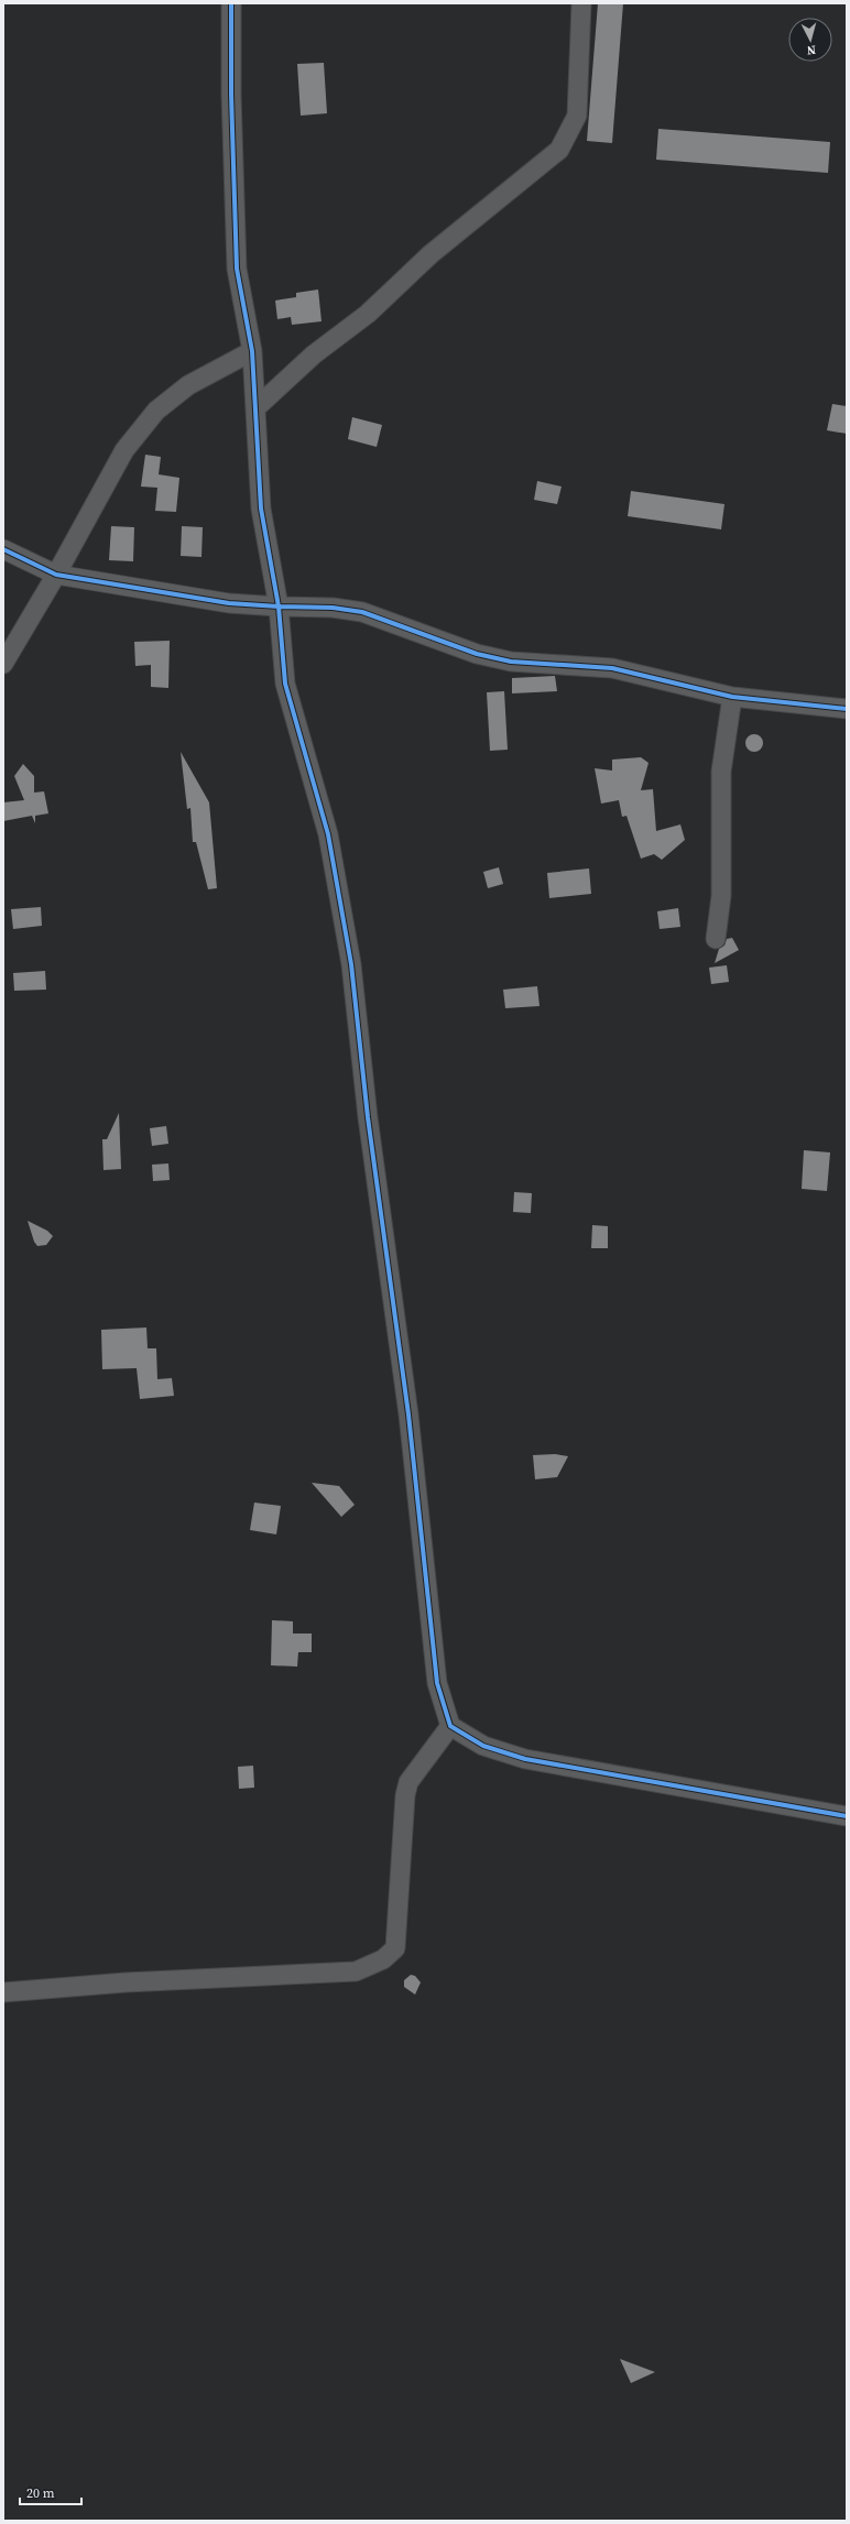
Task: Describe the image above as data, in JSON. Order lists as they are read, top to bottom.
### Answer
{
  "scale_bar": "20 m",
  "north": "bottom"
}
